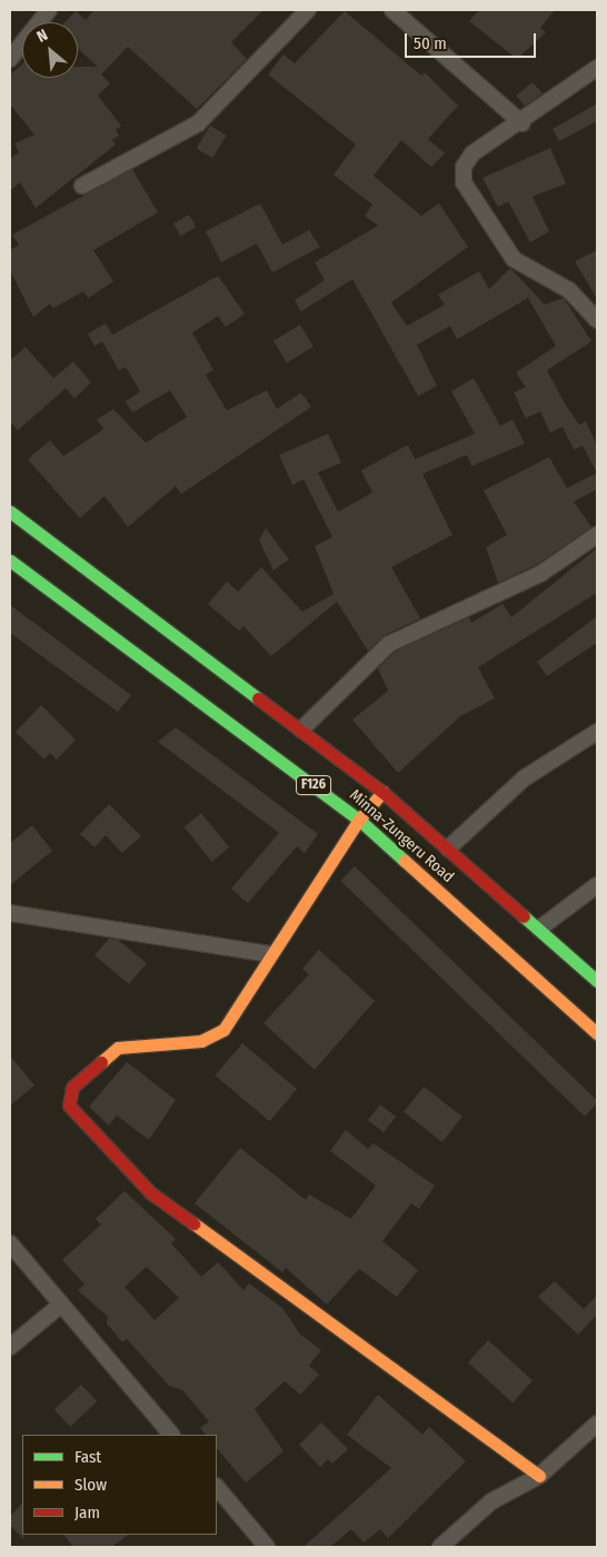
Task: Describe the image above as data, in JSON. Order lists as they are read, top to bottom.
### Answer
{
  "streets": {
    "main road": ["F126", "Minna-Zungeru Road"]
  },
  "legend": ["Fast", "Slow", "Jam"],
  "scale_bar": "50 m",
  "north": "top left"
}
